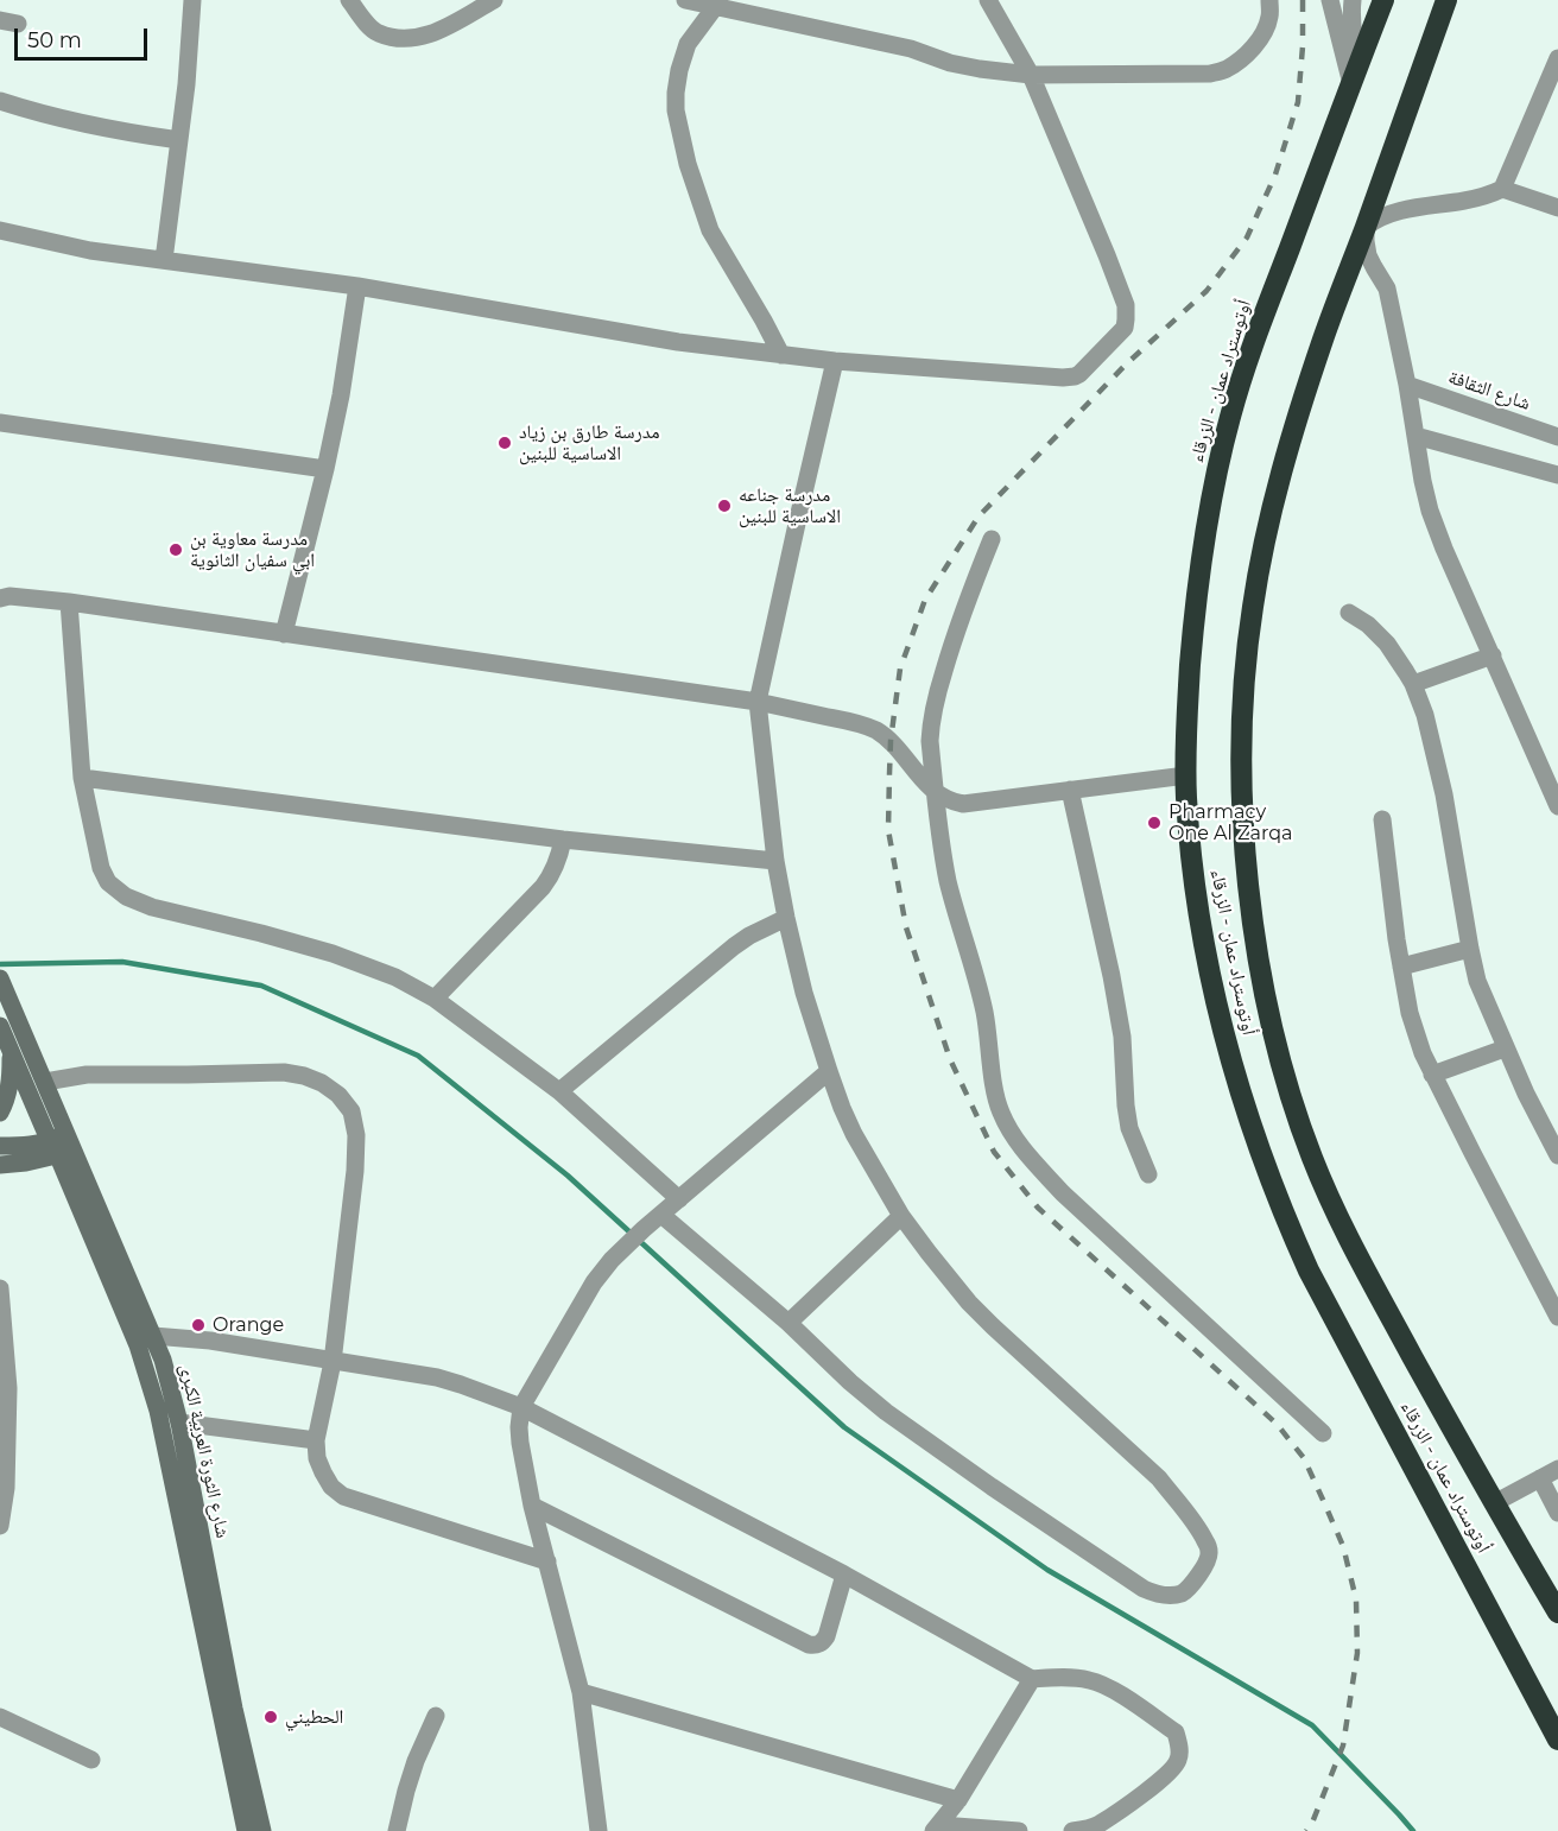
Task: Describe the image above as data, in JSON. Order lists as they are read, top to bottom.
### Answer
{
  "streets": {
    "highway": ["أوتوستراد عمان - الزرقاء"],
    "main road": ["شارع الثورة العربية الكبرى"],
    "street": ["شارع الثقافة"]
  },
  "places": [
    "مدرسة طارق بن زياد الاساسية للبنين",
    "مدرسة جناعه الاساسية للبنين",
    "مدرسة معاوية بن ابي سفيان الثانوية",
    "Pharmacy One Al Zarqa",
    "Orange",
    "الحطيني"
  ],
  "scale_bar": "50 m"
}
